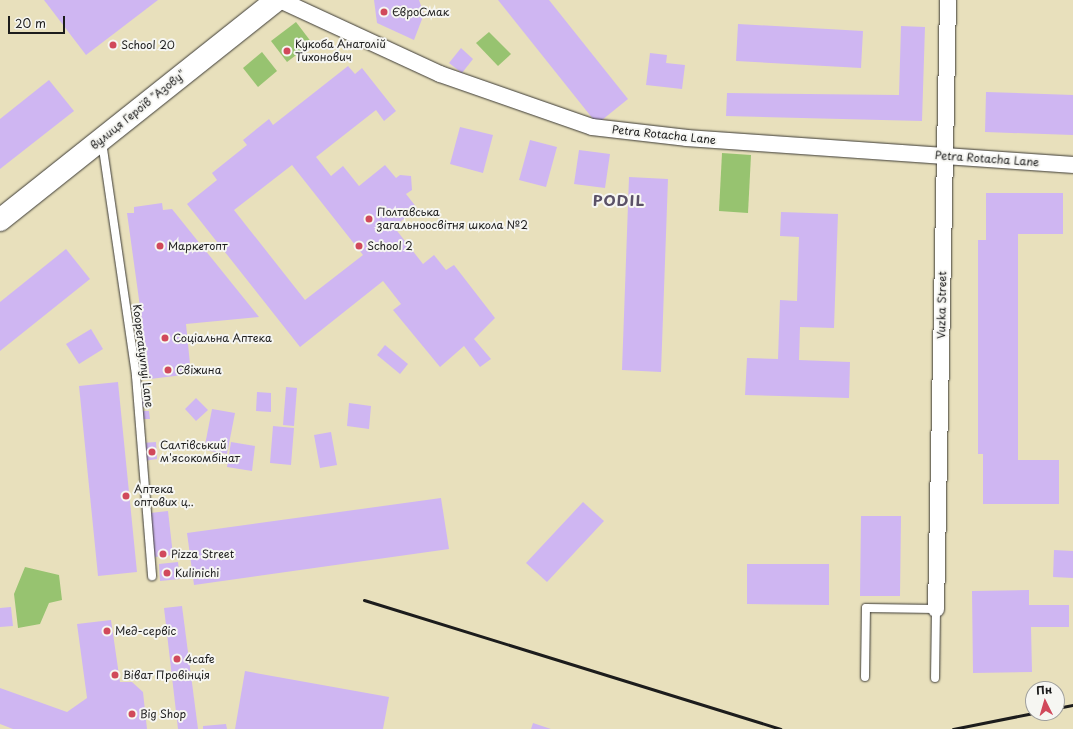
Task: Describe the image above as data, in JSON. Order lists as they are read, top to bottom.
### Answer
{
  "streets": {
    "street": ["вулиця Героїв \"Азову\"", "Petra Rotacha Lane", "Vuzka Street"],
    "lane": ["Kooperatyvnyi Lane"]
  },
  "crossings": [
    ["вулиця Героїв \"Азову\"", "Kooperatyvnyi Lane"],
    ["Petra Rotacha Lane", "Vuzka Street"]
  ],
  "districts": ["PODIL"],
  "places": [
    "ЄвроСмак",
    "School 20",
    "Кукоба Анатолій Тихонович",
    "Полтавська загальноосвітня школа №2",
    "Маркетопт",
    "School 2",
    "Соціальна Аптека",
    "Свіжина",
    "Салтівський м'ясокомбінат",
    "Аптека оптових ц‥",
    "Pizza Street",
    "Kulinichi",
    "Мед-сервіс",
    "4cafe",
    "Віват Провінція",
    "Big Shop"
  ],
  "scale_bar": "20 m",
  "north": "top"
}
